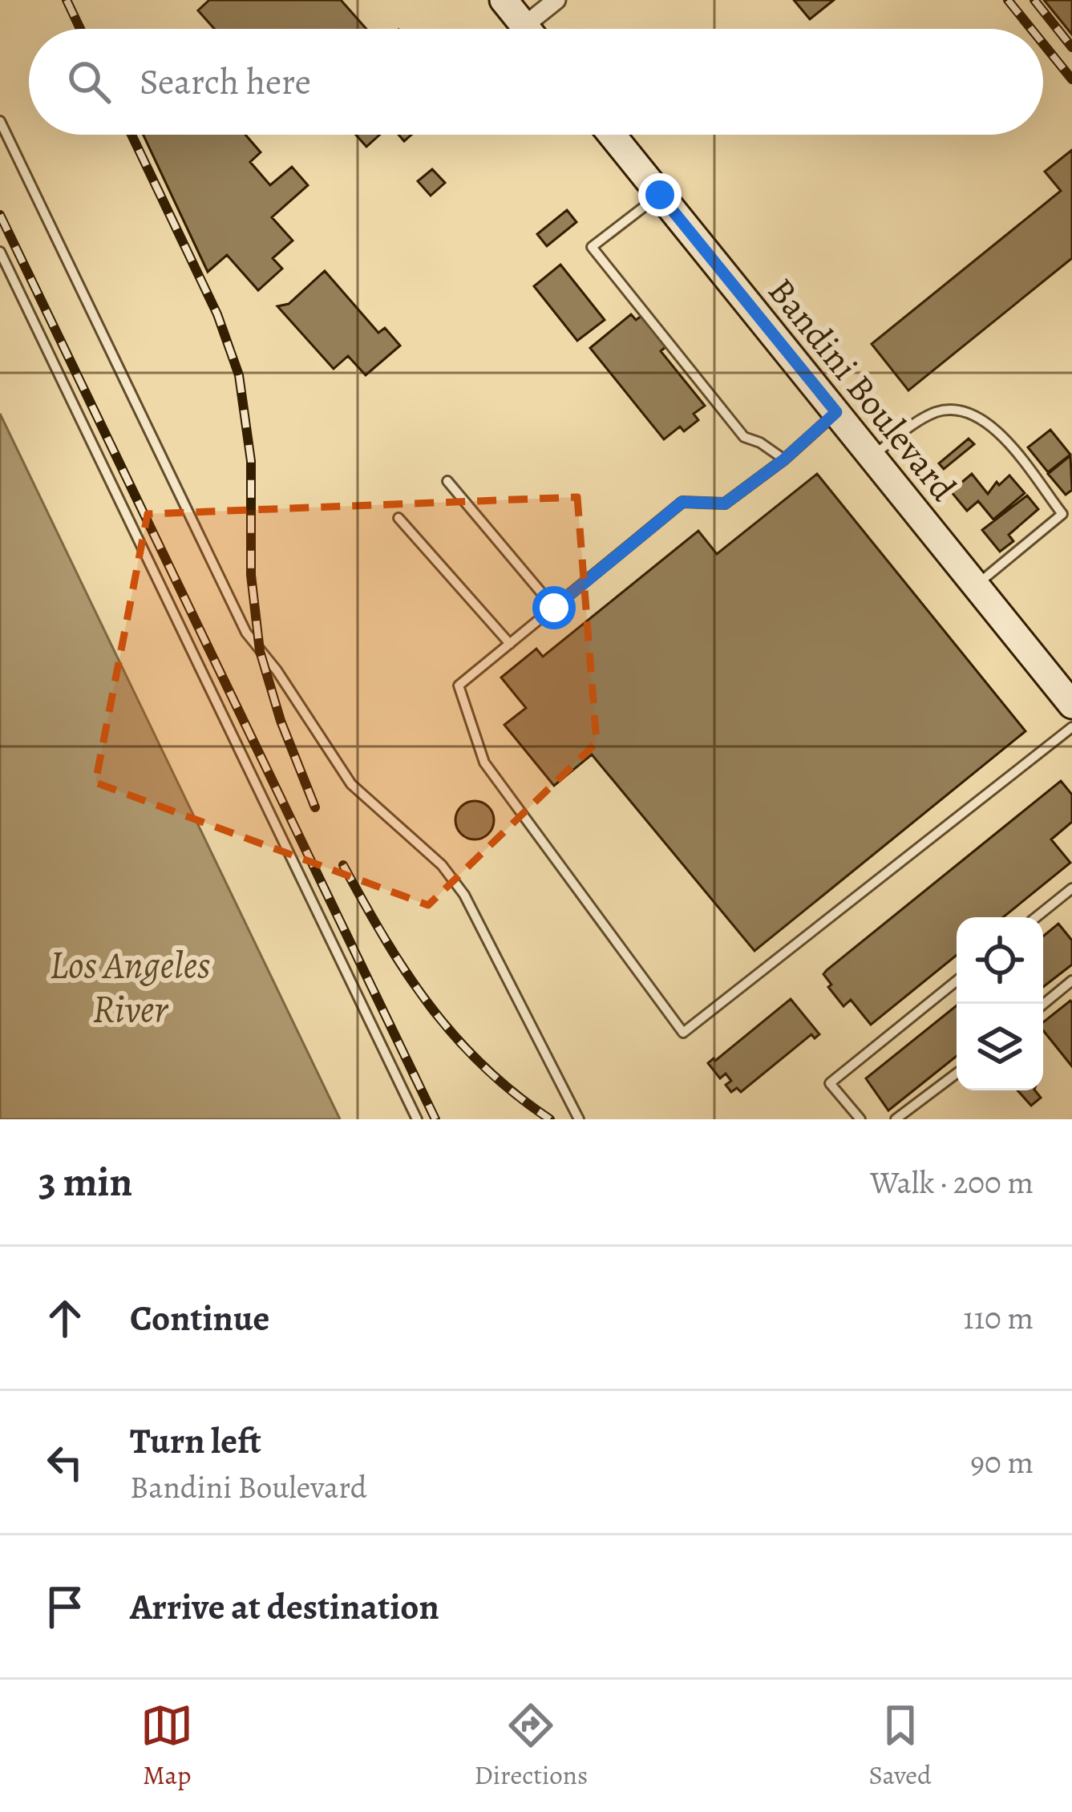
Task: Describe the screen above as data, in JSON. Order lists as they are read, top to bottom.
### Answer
{
  "streets": {
    "main road": ["Bandini Boulevard"]
  },
  "water": ["Los Angeles River"],
  "page": {
    "search": "Search here",
    "heading": ["3 min", "Walk · 200 m"],
    "list": [
      ["Continue", "110 m"],
      ["Turn left", "Bandini Boulevard", "90 m"],
      "Arrive at destination"
    ],
    "nav": ["Map", "Directions", "Saved"]
  }
}
